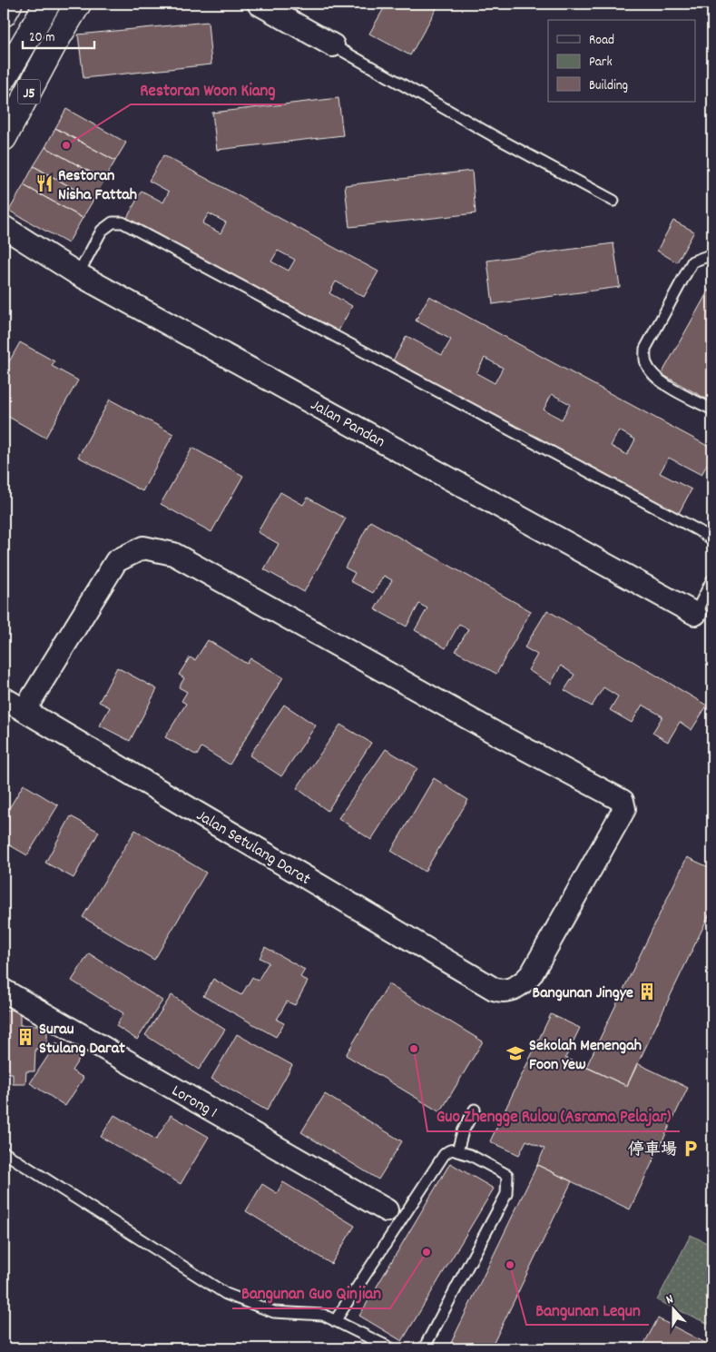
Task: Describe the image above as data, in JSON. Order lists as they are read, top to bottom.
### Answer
{
  "streets": {
    "main road": ["J5"],
    "street": ["Jalan Pandan", "Jalan Setulang Darat", "Lorong 1"]
  },
  "places": {
    "other": [
      "Restoran Woon Kiang",
      "Guo Zhengge Rulou (Asrama Pelajar)",
      "Bangunan Guo Qinjian",
      "Bangunan Lequn"
    ],
    "restaurant": ["Restoran Nisha Fattah"],
    "building": ["Bangunan Jingye", "Surau Stulang Darat"],
    "school or university": ["Sekolah Menengah Foon Yew"],
    "parking": ["停車場"]
  },
  "legend": ["Road", "Park", "Building"],
  "scale_bar": "20 m",
  "north": "top"
}
